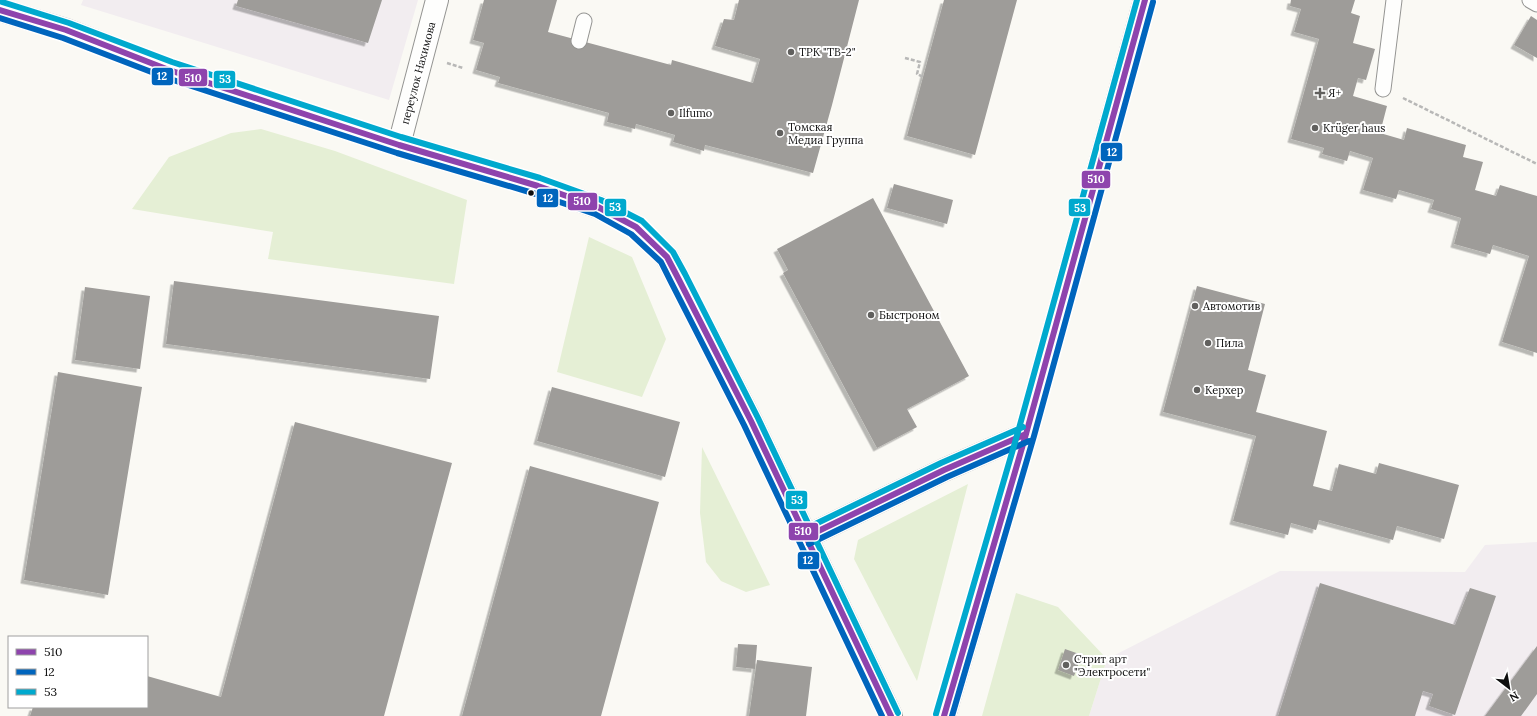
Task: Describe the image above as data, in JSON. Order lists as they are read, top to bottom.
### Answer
{
  "streets": {
    "street": ["переулок Нахимова"]
  },
  "places": {
    "other": [
      "ТРК \"ТВ-2\"",
      "Ilfumo",
      "Krüger haus",
      "Томская Медиа Группа",
      "Автомотив",
      "Быстроном",
      "Пила",
      "Керхер",
      "Стрит арт \"Электросети\""
    ],
    "health": ["Я+"]
  },
  "lines": ["transit line 510", "transit line 53", "transit line 12"],
  "legend": ["510", "12", "53"],
  "north": "bottom right"
}
